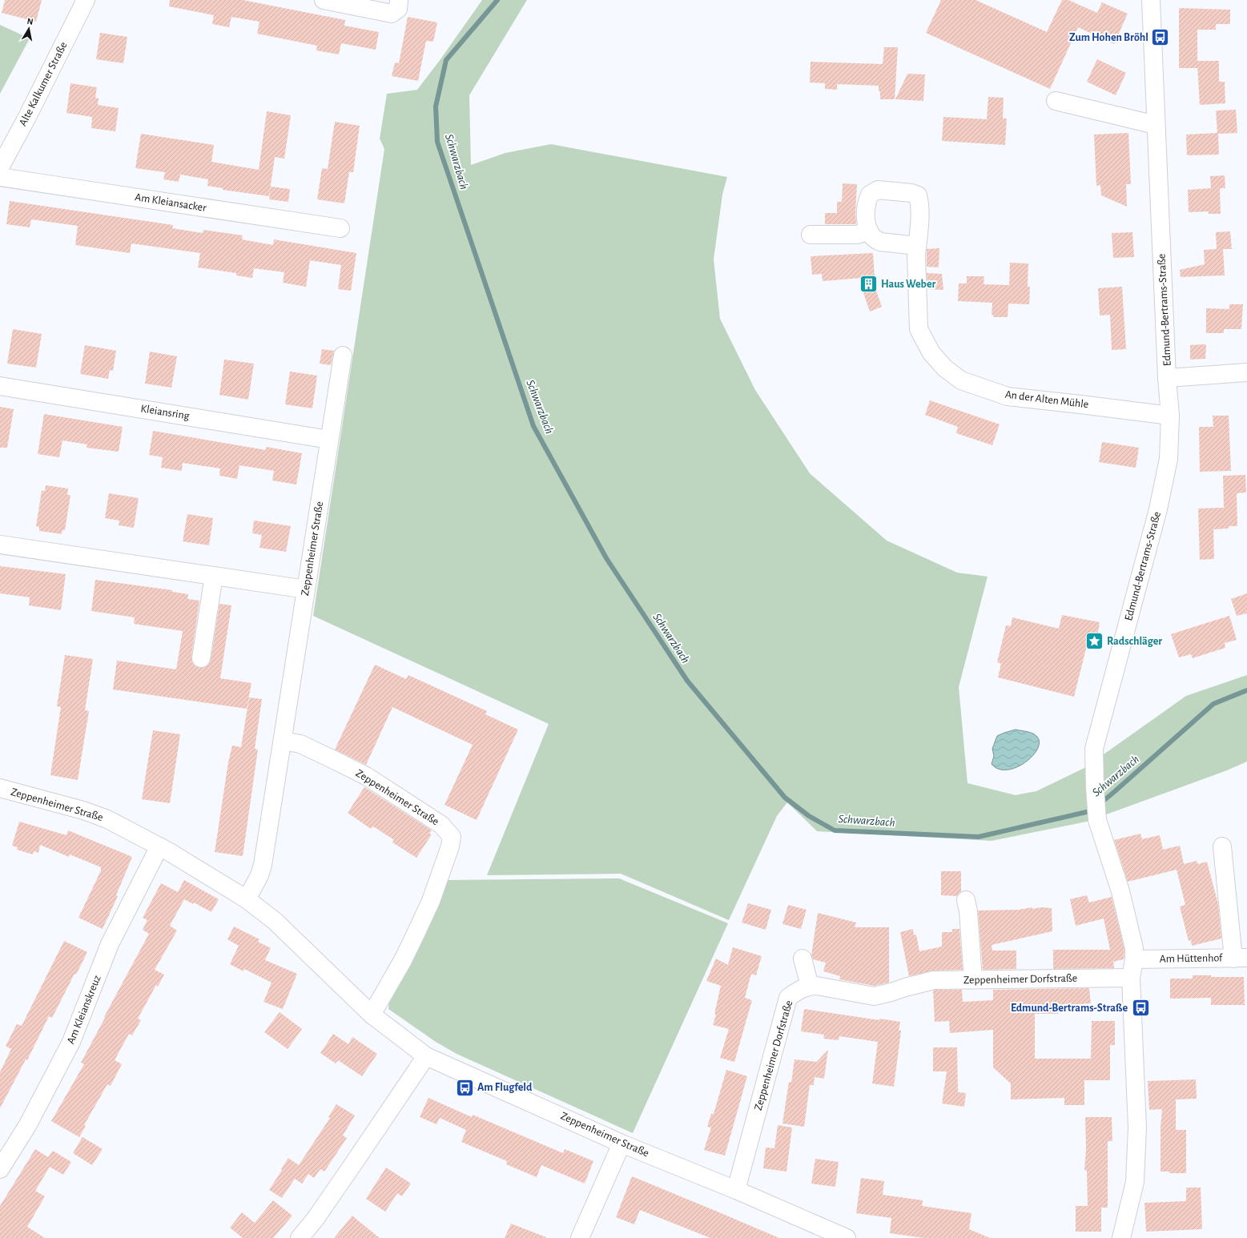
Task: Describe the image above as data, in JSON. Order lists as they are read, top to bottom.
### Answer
{
  "streets": {
    "street": [
      "Alte Kalkumer Straße",
      "Am Kleiansacker",
      "Edmund-Bertrams-Straße",
      "An der Alten Mühle",
      "Kleiansring",
      "Zeppenheimer Straße",
      "Am Hüttenhof",
      "Zeppenheimer Dorfstraße",
      "Am Kleianskreuz"
    ]
  },
  "crossings": [
    ["Edmund-Bertrams-Straße", "An der Alten Mühle"],
    ["Edmund-Bertrams-Straße", "Am Hüttenhof"],
    ["Edmund-Bertrams-Straße", "Zeppenheimer Dorfstraße"],
    ["Kleiansring", "Zeppenheimer Straße"],
    ["Zeppenheimer Straße", "Zeppenheimer Dorfstraße"],
    ["Zeppenheimer Straße", "Am Kleianskreuz"]
  ],
  "water": ["Schwarzbach"],
  "places": {
    "bus stop": ["Zum Hohen Bröhl", "Edmund-Bertrams-Straße", "Am Flugfeld"],
    "building": ["Haus Weber"],
    "place": ["Radschläger"]
  },
  "north": "top"
}
